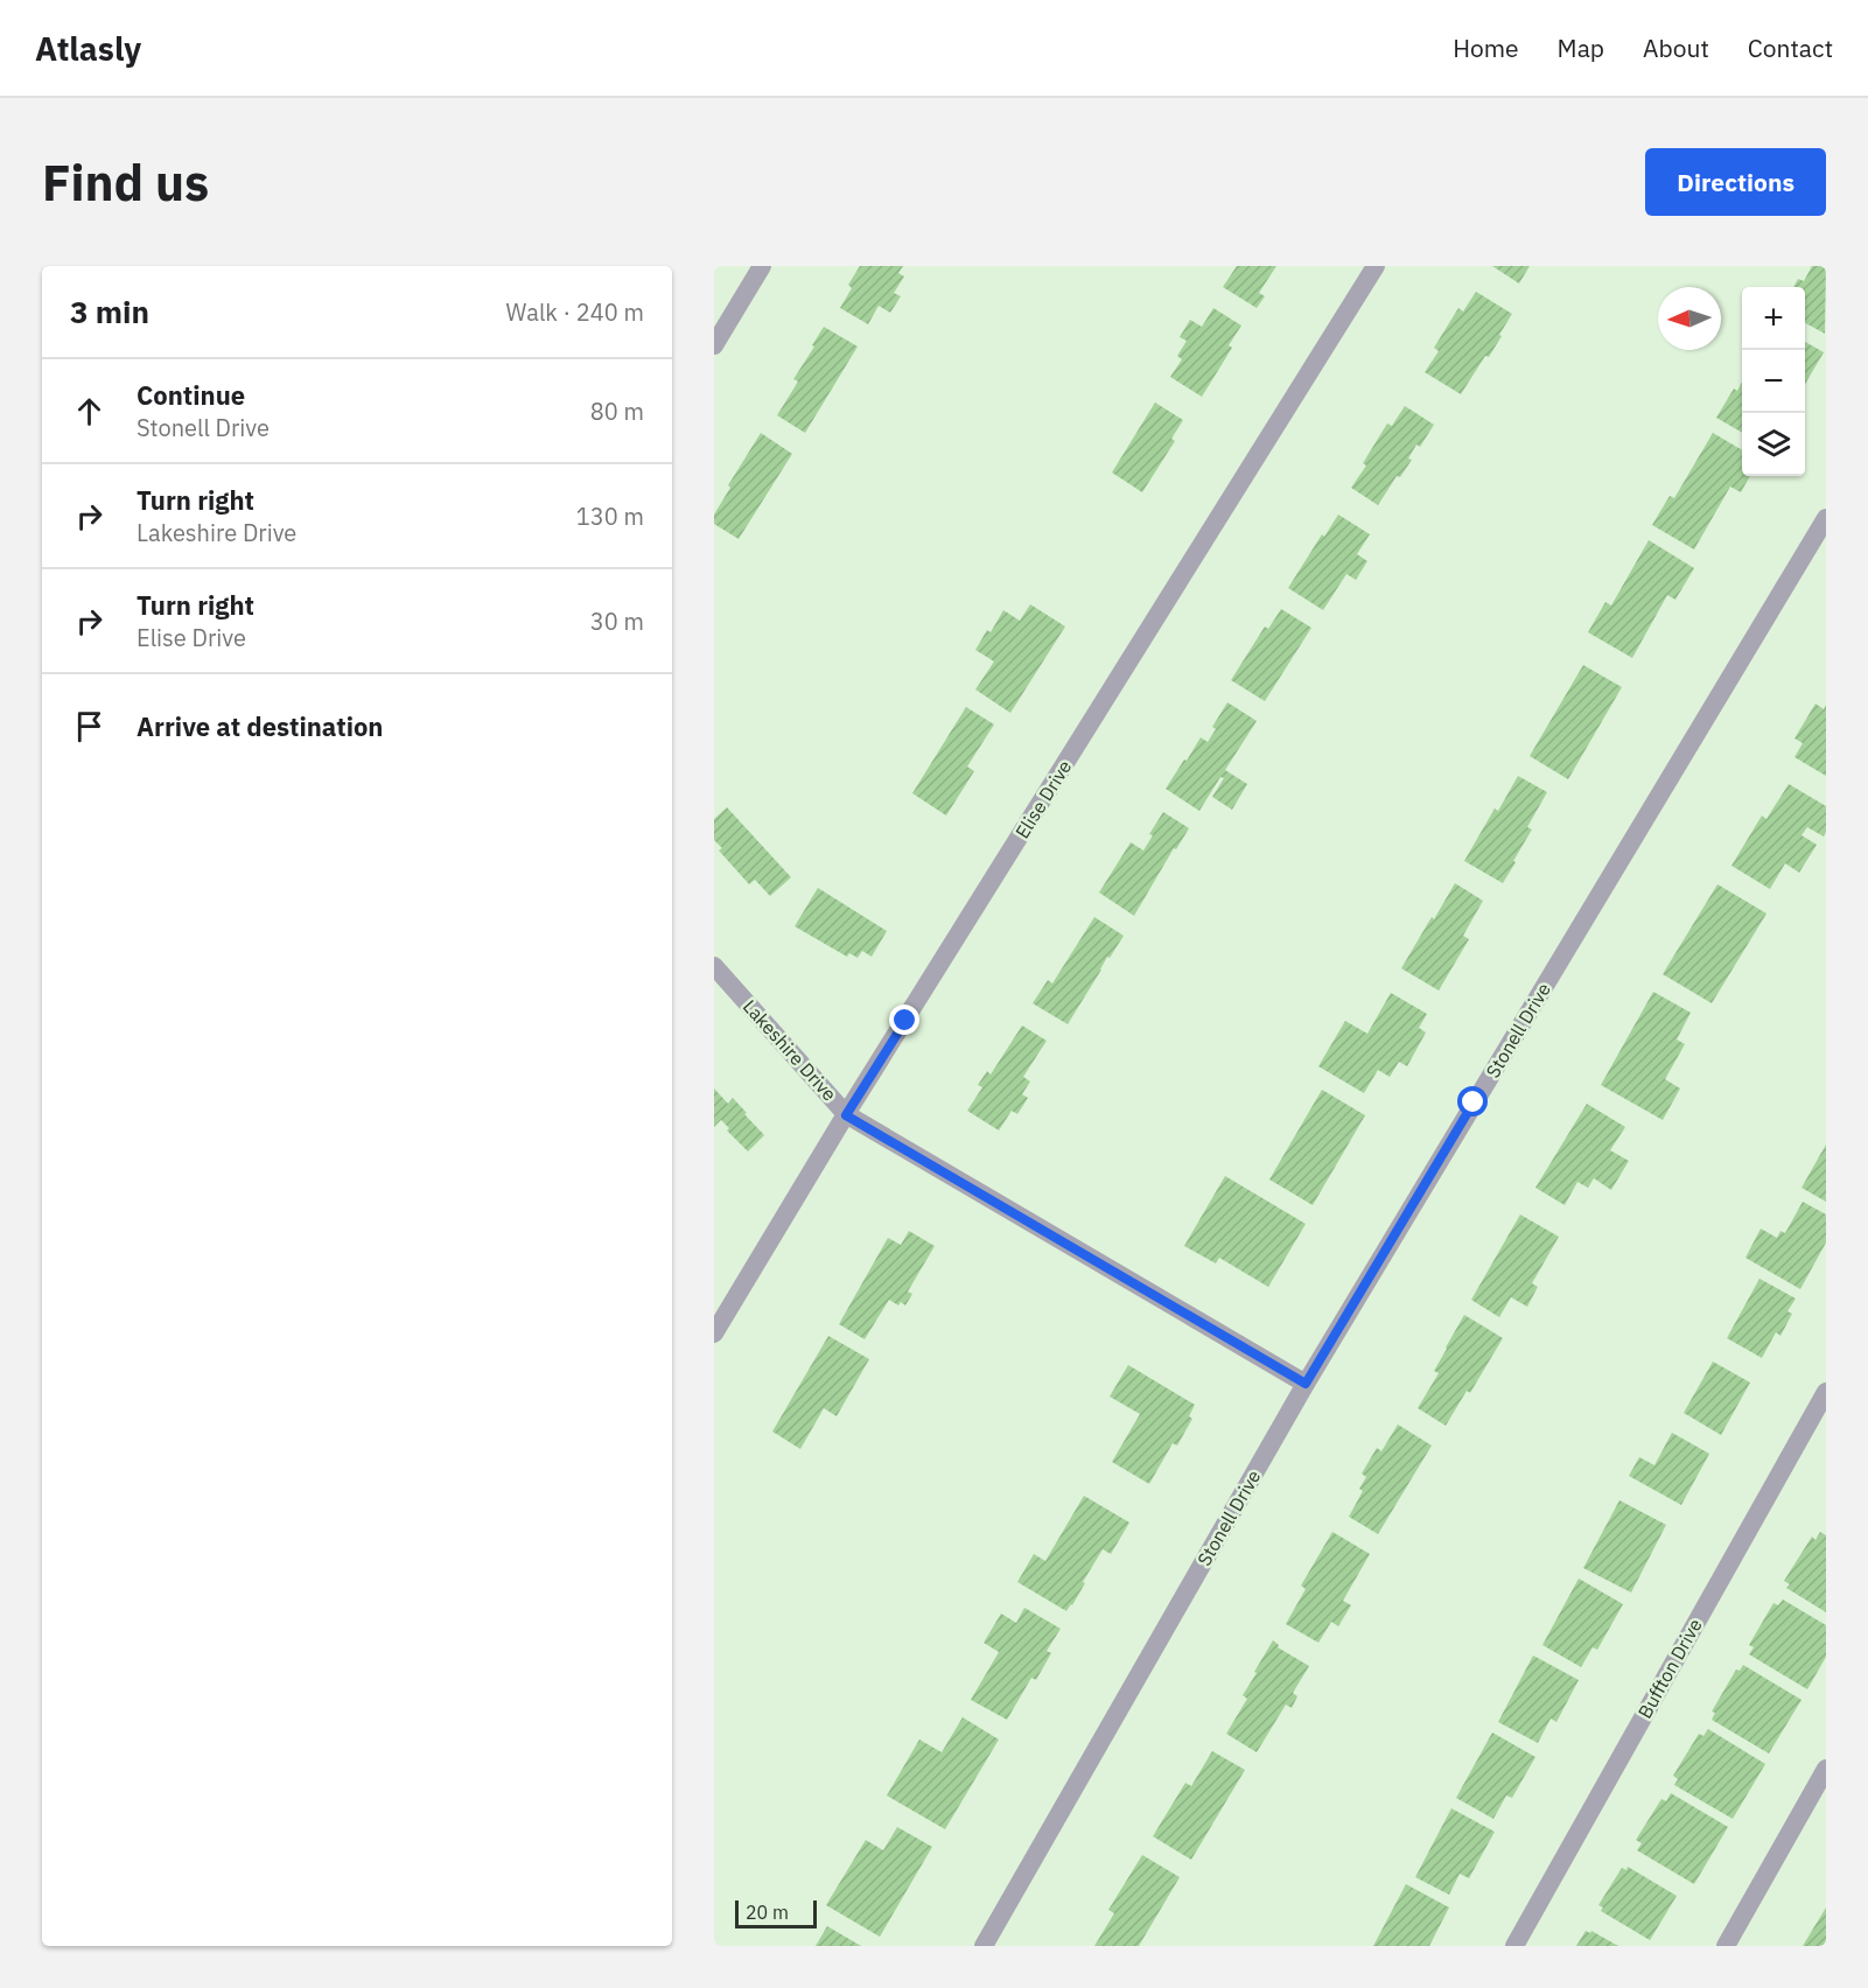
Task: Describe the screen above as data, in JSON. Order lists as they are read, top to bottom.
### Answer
{
  "streets": {
    "street": [
      "Elise Drive",
      "Stonell Drive",
      "Lakeshire Drive",
      "Buffton Drive"
    ]
  },
  "crossings": [
    ["Elise Drive", "Lakeshire Drive"],
    ["Stonell Drive", "Lakeshire Drive"]
  ],
  "scale_bar": "20 m",
  "north": "left",
  "page": {
    "header": "Atlasly",
    "nav": [
      "Home",
      "Map",
      "About",
      "Contact"
    ],
    "buttons": "Directions",
    "title": "Find us",
    "heading": ["3 min", "Walk · 240 m"],
    "map_buttons": ["+", "−"],
    "list": [
      ["Continue", "Stonell Drive", "80 m"],
      ["Turn right", "Lakeshire Drive", "130 m"],
      ["Turn right", "Elise Drive", "30 m"],
      "Arrive at destination"
    ],
    "scale": "20 m"
  }
}
